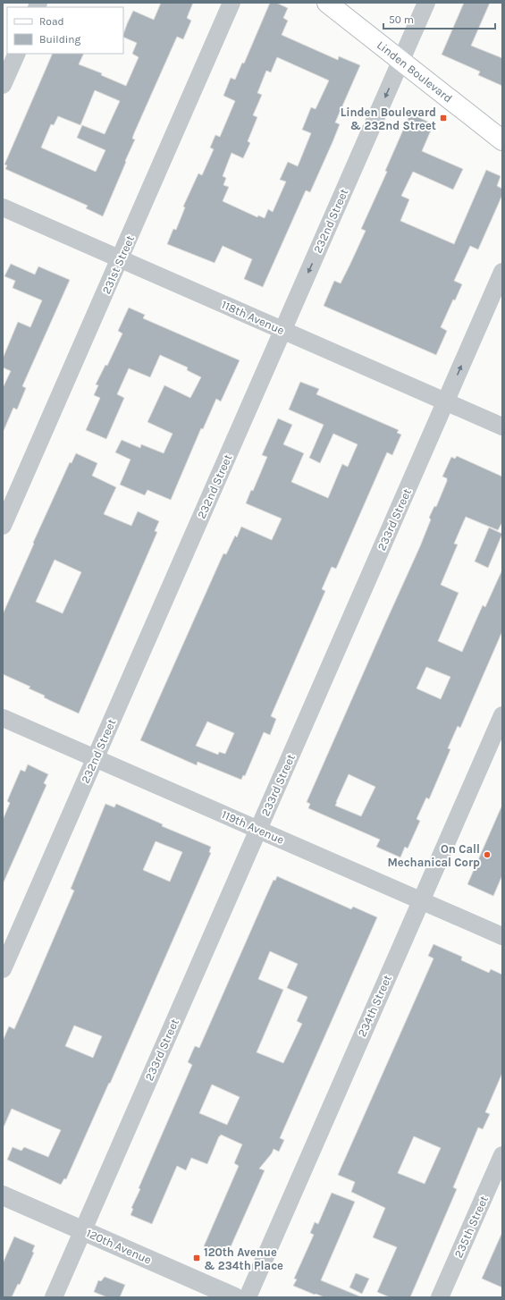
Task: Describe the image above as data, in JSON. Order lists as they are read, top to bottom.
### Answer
{
  "streets": {
    "main road": ["Linden Boulevard"],
    "street": [
      "232nd Street",
      "231st Street",
      "118th Avenue",
      "233rd Street",
      "119th Avenue",
      "234th Street",
      "235th Street",
      "120th Avenue"
    ]
  },
  "crossings": [
    ["Linden Boulevard", "232nd Street"],
    ["232nd Street", "118th Avenue"],
    ["232nd Street", "119th Avenue"],
    ["231st Street", "118th Avenue"],
    ["118th Avenue", "233rd Street"],
    ["233rd Street", "119th Avenue"],
    ["233rd Street", "120th Avenue"],
    ["119th Avenue", "234th Street"]
  ],
  "places": {
    "transit": ["Linden Boulevard & 232nd Street", "120th Avenue & 234th Place"],
    "other": ["On Call Mechanical Corp"]
  },
  "legend": ["Road", "Building"],
  "scale_bar": "50 m"
}
